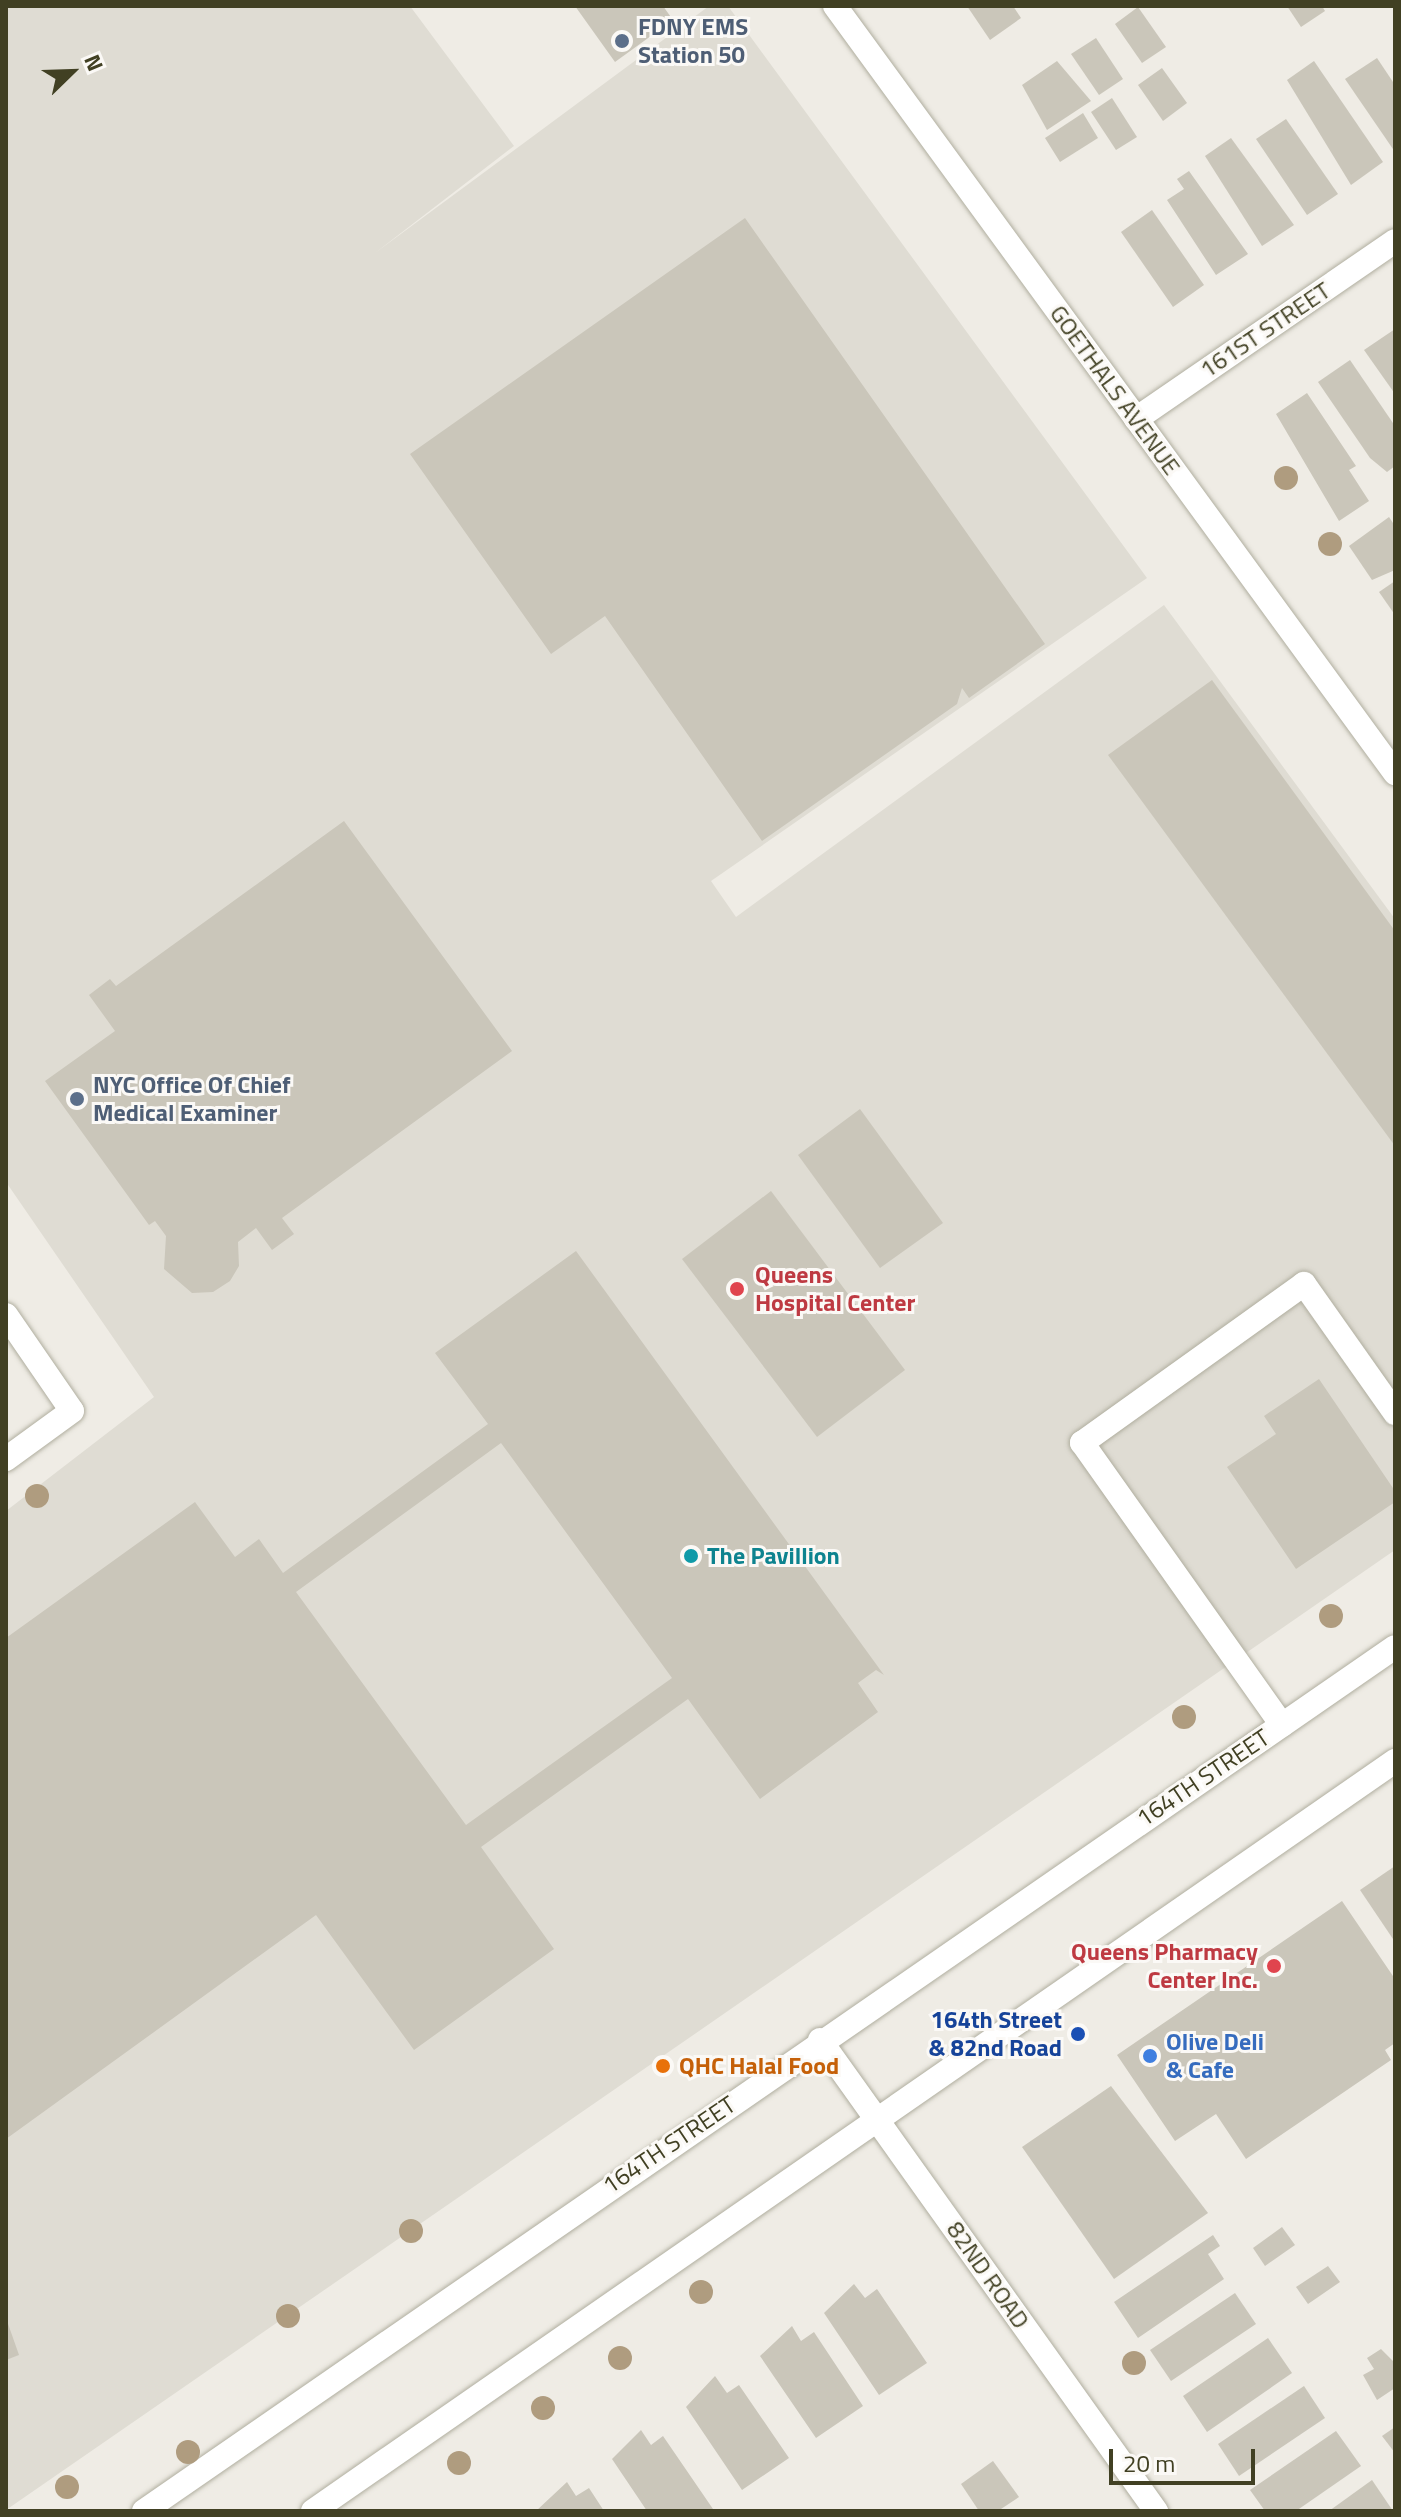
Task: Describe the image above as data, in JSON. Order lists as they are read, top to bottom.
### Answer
{
  "streets": {
    "street": [
      "161ST STREET",
      "GOETHALS AVENUE",
      "164TH STREET",
      "82ND ROAD"
    ]
  },
  "crossings": [
    ["161ST STREET", "GOETHALS AVENUE"],
    ["164TH STREET", "82ND ROAD"]
  ],
  "places": [
    "FDNY EMS Station 50",
    "NYC Office Of Chief Medical Examiner",
    "Queens Hospital Center",
    "The Pavillion",
    "Queens Pharmacy Center Inc.",
    "164th Street & 82nd Road",
    "Olive Deli & Cafe",
    "QHC Halal Food"
  ],
  "scale_bar": "20 m",
  "north": "top right"
}
